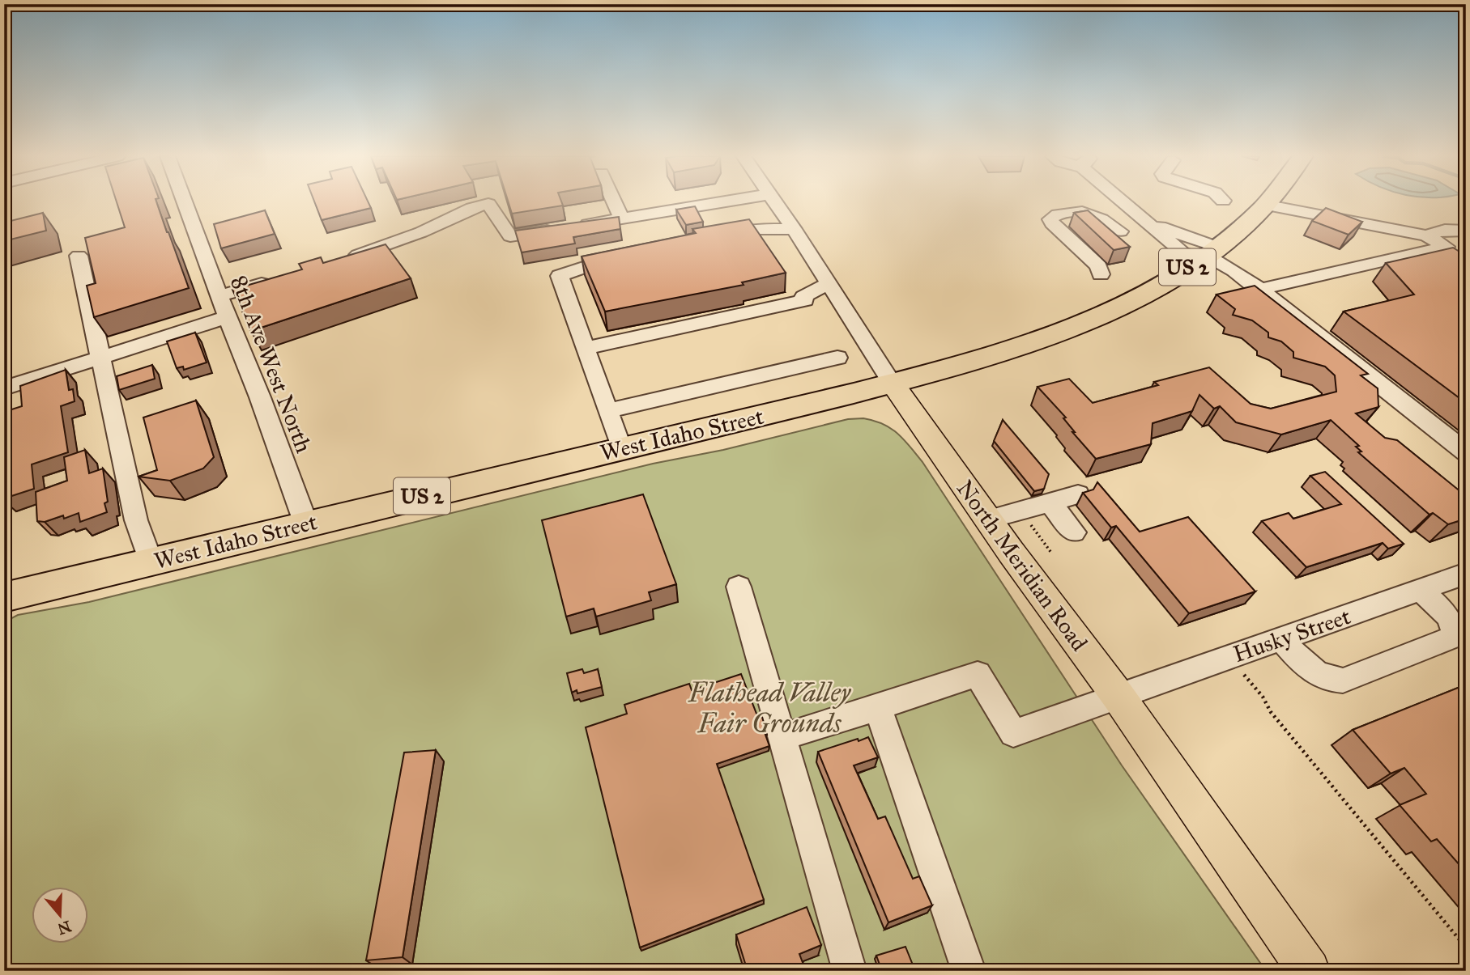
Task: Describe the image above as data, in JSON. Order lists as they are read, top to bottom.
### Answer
{
  "streets": {
    "highway": ["US 2", "West Idaho Street"],
    "main road": ["North Meridian Road"],
    "street": ["8th Ave West North", "Husky Street"]
  },
  "crossings": [
    ["8th Ave West North", "West Idaho Street"],
    ["West Idaho Street", "North Meridian Road"],
    ["North Meridian Road", "Husky Street"]
  ],
  "parks": ["Flathead Valley Fair Grounds"],
  "north": "bottom"
}
